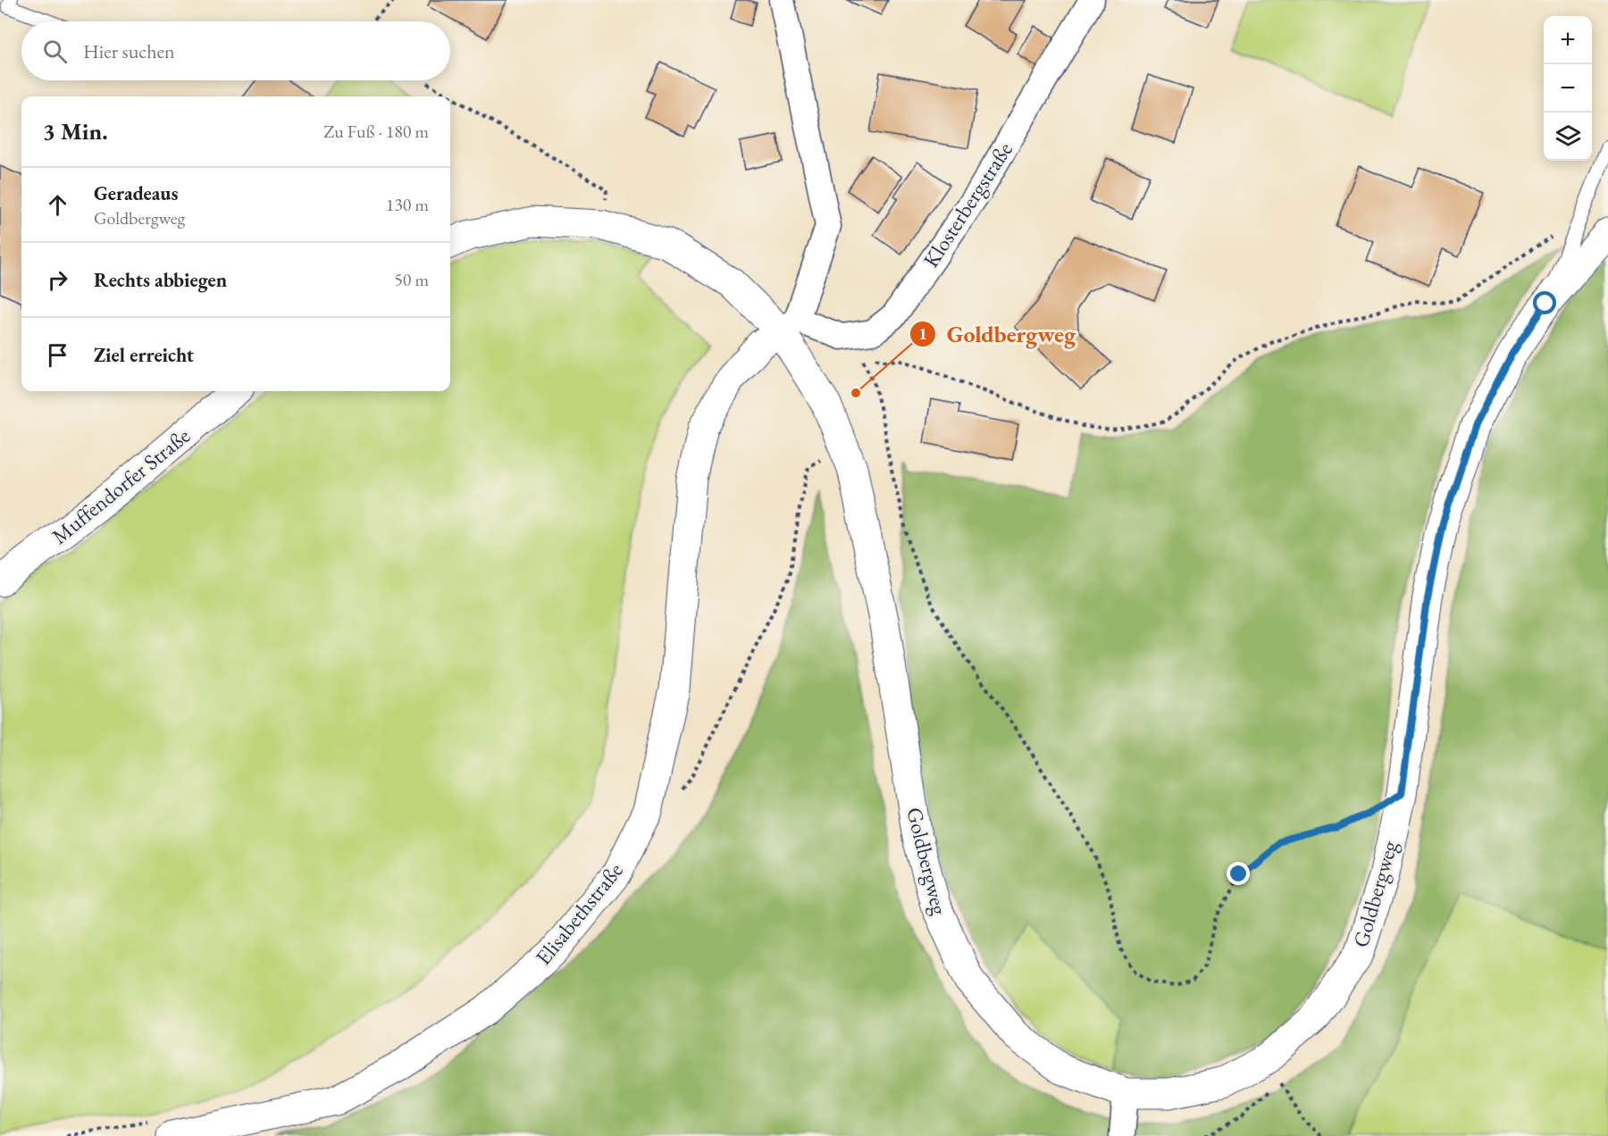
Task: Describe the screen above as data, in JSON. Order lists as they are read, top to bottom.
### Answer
{
  "streets": {
    "street": [
      "Klosterbergstraße",
      "Muffendorfer Straße",
      "Goldbergweg",
      "Elisabethstraße"
    ]
  },
  "crossings": [
    ["Klosterbergstraße", "Goldbergweg"],
    ["Klosterbergstraße", "Elisabethstraße"],
    ["Goldbergweg", "Elisabethstraße"]
  ],
  "places": ["Goldbergweg"],
  "page": {
    "map_buttons": ["+", "−"],
    "search": "Hier suchen",
    "heading": ["3 Min.", "Zu Fuß · 180 m"],
    "list": [
      ["Geradeaus", "Goldbergweg", "130 m"],
      ["Rechts abbiegen", "50 m"],
      "Ziel erreicht"
    ]
  }
}
